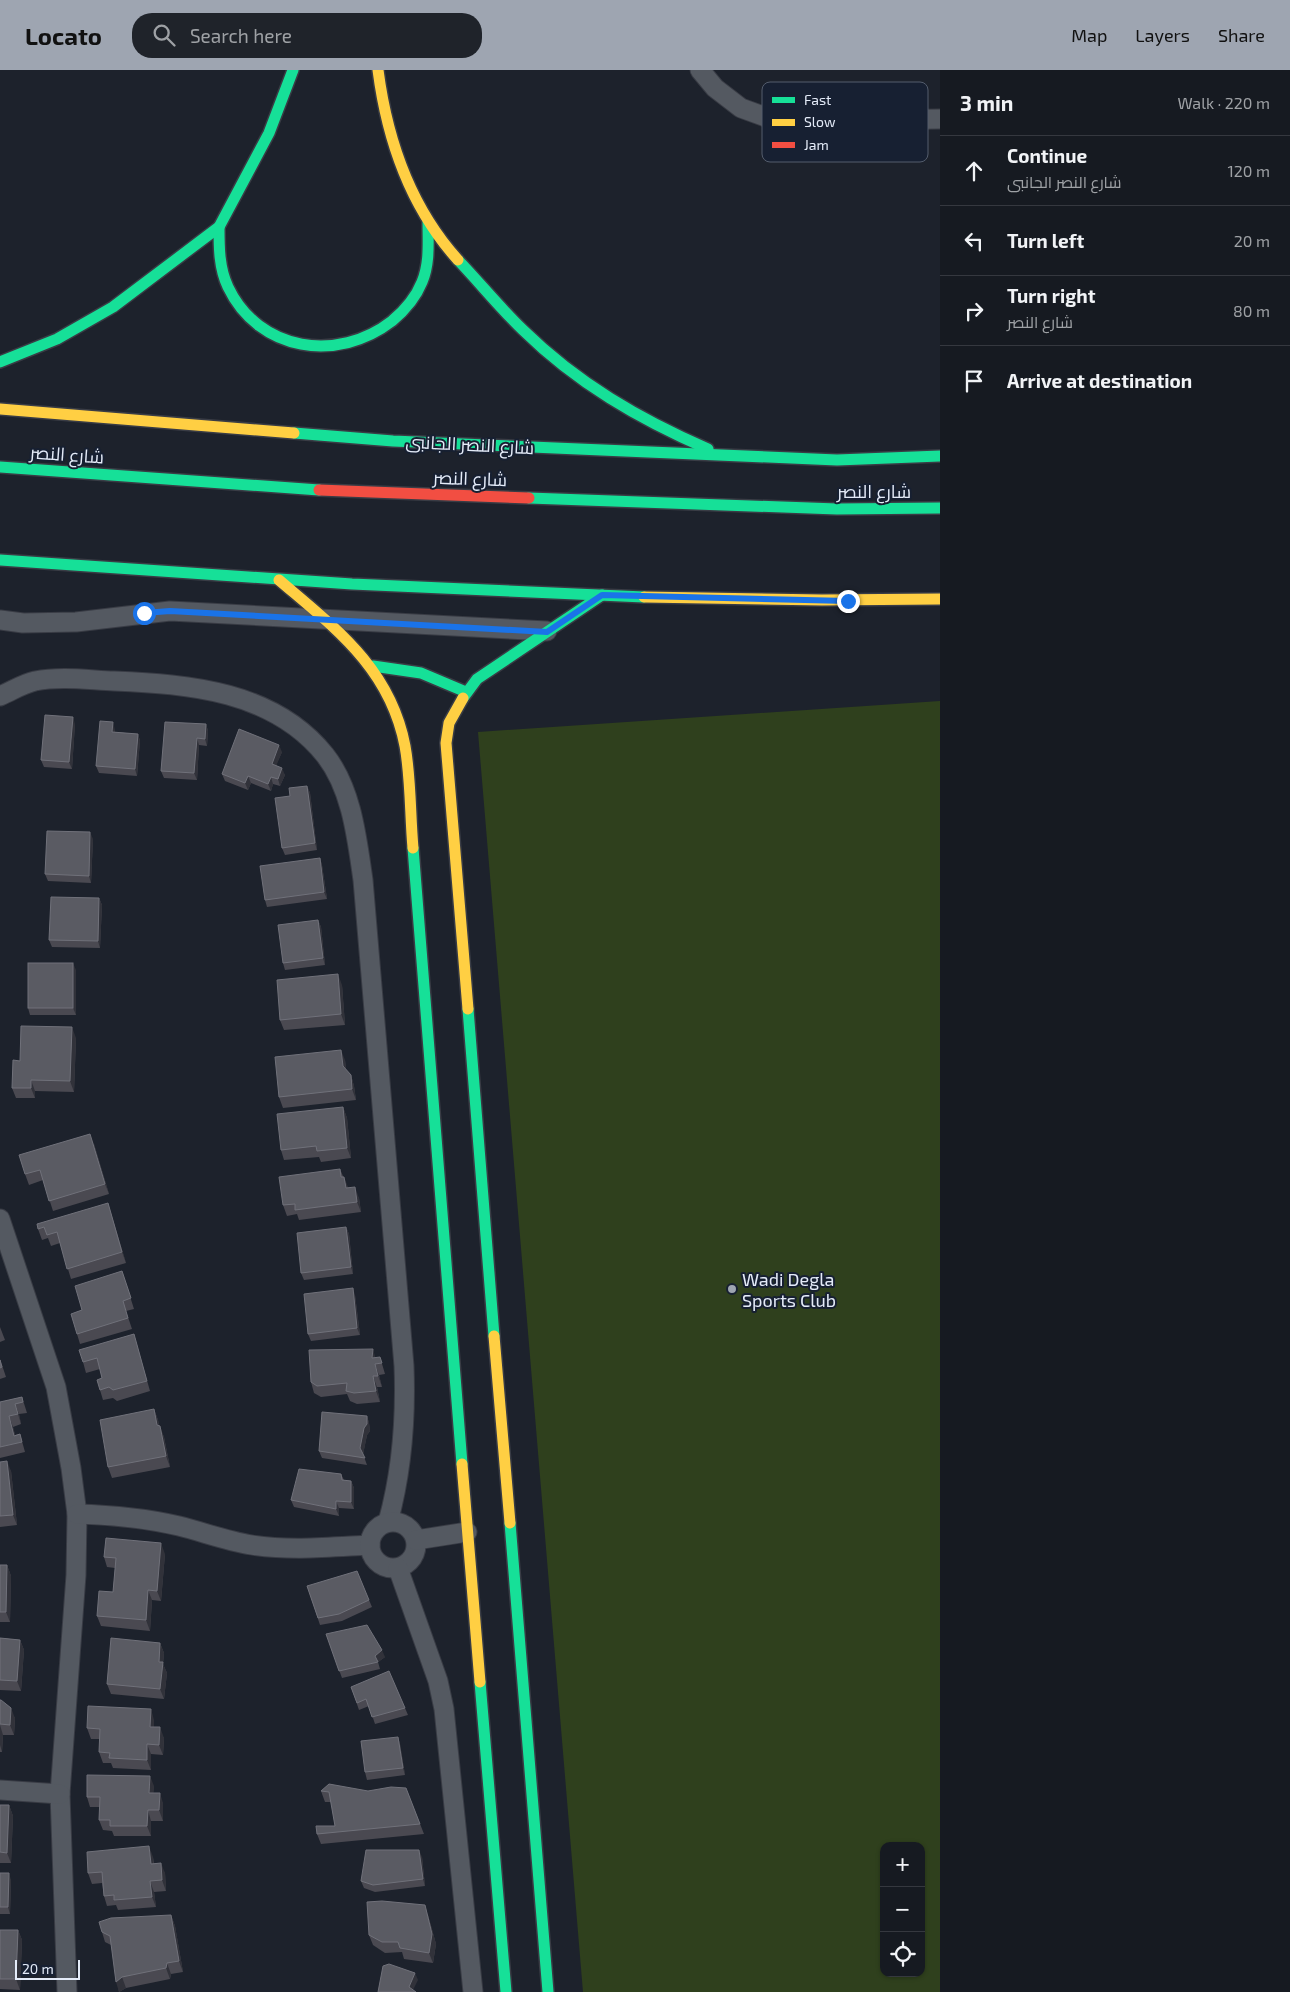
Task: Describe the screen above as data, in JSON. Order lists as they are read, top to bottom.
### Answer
{
  "streets": {
    "street": ["شارع النصر الجانبى", "شارع النصر"]
  },
  "places": ["Wadi Degla Sports Club"],
  "legend": ["Fast", "Slow", "Jam"],
  "scale_bar": "20 m",
  "page": {
    "header": "Locato",
    "search": "Search here",
    "nav": ["Map", "Layers", "Share"],
    "heading": ["3 min", "Walk · 220 m"],
    "list": [
      ["Continue", "شارع النصر الجانبى", "120 m"],
      ["Turn left", "20 m"],
      ["Turn right", "شارع النصر", "80 m"],
      "Arrive at destination"
    ],
    "map_buttons": ["+", "−"],
    "scale": "20 m"
  }
}
